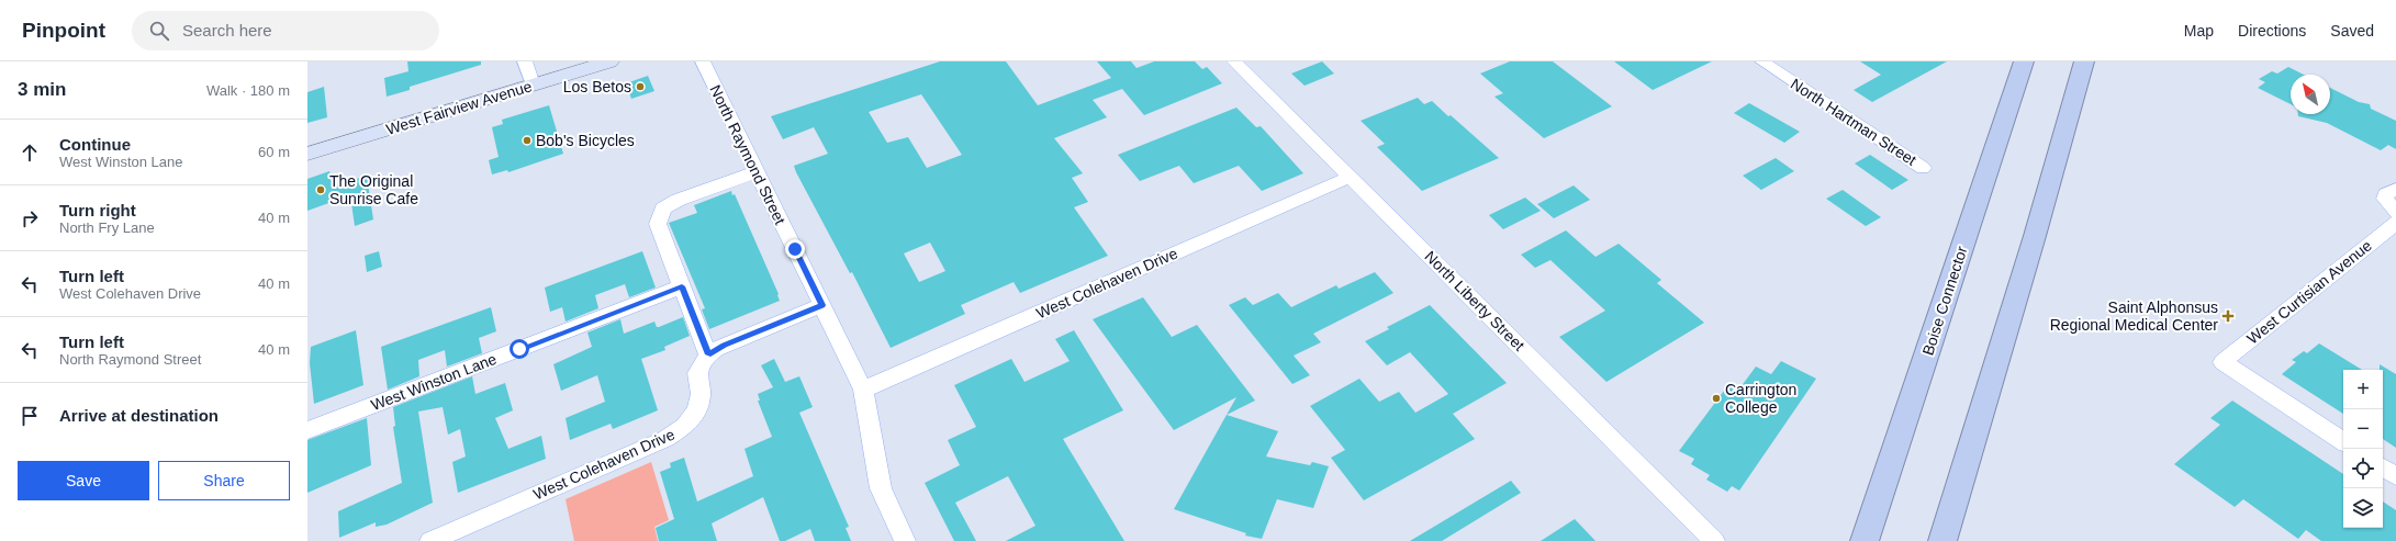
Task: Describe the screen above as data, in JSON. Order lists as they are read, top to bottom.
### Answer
{
  "streets": {
    "highway": ["Boise Connector"],
    "main road": ["West Fairview Avenue"],
    "street": [
      "North Hartman Street",
      "North Raymond Street",
      "West Colehaven Drive",
      "West Curtisian Avenue",
      "North Liberty Street",
      "West Winston Lane"
    ]
  },
  "crossings": [
    ["North Raymond Street", "West Colehaven Drive"],
    ["West Colehaven Drive", "North Liberty Street"]
  ],
  "places": {
    "other": [
      "Los Betos",
      "Bob's Bicycles",
      "The Original Sunrise Cafe",
      "Carrington College"
    ],
    "health": ["Saint Alphonsus Regional Medical Center"]
  },
  "north": "top left",
  "page": {
    "header": "Pinpoint",
    "search": "Search here",
    "nav": ["Map", "Directions", "Saved"],
    "heading": ["3 min", "Walk · 180 m"],
    "list": [
      ["Continue", "West Winston Lane", "60 m"],
      ["Turn right", "North Fry Lane", "40 m"],
      ["Turn left", "West Colehaven Drive", "40 m"],
      ["Turn left", "North Raymond Street", "40 m"],
      "Arrive at destination"
    ],
    "map_buttons": ["+", "−"],
    "buttons": ["Save", "Share"]
  }
}
